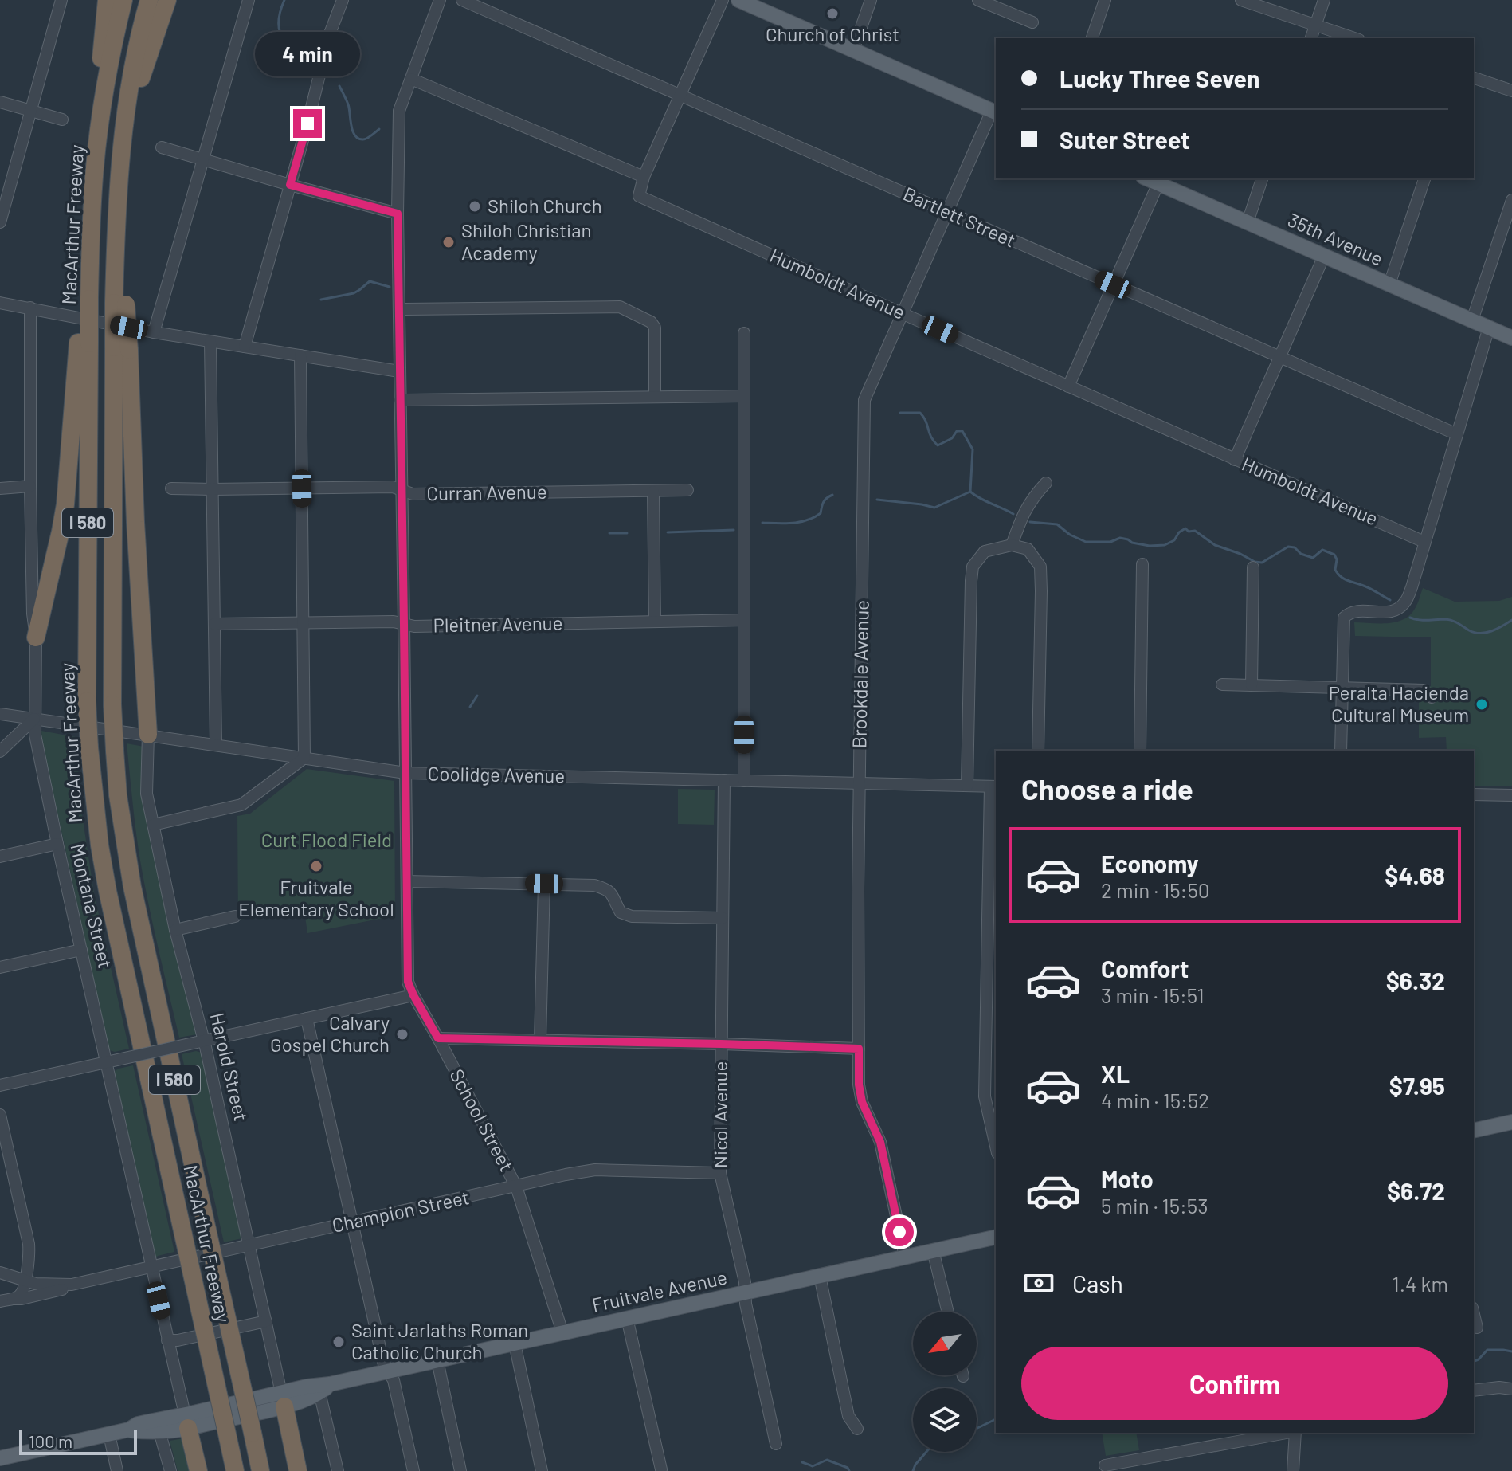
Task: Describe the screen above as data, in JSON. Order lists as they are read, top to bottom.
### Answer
{
  "streets": {
    "highway": ["MacArthur Freeway", "I 580"],
    "main road": ["35th Avenue", "Fruitvale Avenue"],
    "street": [
      "Bartlett Street",
      "Humboldt Avenue",
      "Curran Avenue",
      "Pleitner Avenue",
      "Brookdale Avenue",
      "Coolidge Avenue",
      "Montana Street",
      "Harold Street",
      "Nicol Avenue",
      "School Street",
      "Champion Street"
    ]
  },
  "crossings": [
    ["Bartlett Street", "Brookdale Avenue"],
    ["Humboldt Avenue", "Brookdale Avenue"],
    ["Curran Avenue", "School Street"],
    ["Pleitner Avenue", "School Street"],
    ["Brookdale Avenue", "Coolidge Avenue"],
    ["Brookdale Avenue", "Fruitvale Avenue"],
    ["Coolidge Avenue", "Montana Street"],
    ["Coolidge Avenue", "Harold Street"],
    ["Coolidge Avenue", "Nicol Avenue"],
    ["Coolidge Avenue", "School Street"],
    ["Montana Street", "Champion Street"],
    ["Montana Street", "Fruitvale Avenue"],
    ["Harold Street", "Champion Street"],
    ["Harold Street", "Fruitvale Avenue"],
    ["Nicol Avenue", "Champion Street"],
    ["Nicol Avenue", "Fruitvale Avenue"],
    ["School Street", "Champion Street"],
    ["School Street", "Fruitvale Avenue"]
  ],
  "parks": ["Curt Flood Field"],
  "places": [
    "Church of Christ",
    "Shiloh Church",
    "Shiloh Christian Academy",
    "Peralta Hacienda Cultural Museum",
    "Fruitvale Elementary School",
    "Calvary Gospel Church",
    "Saint Jarlaths Roman Catholic Church"
  ],
  "scale_bar": "100 m",
  "north": "bottom left",
  "page": {
    "bubble": "4 min",
    "banner": ["Lucky Three Seven", "Suter Street"],
    "heading": "Choose a ride",
    "list": [
      {
        "name": "Economy",
        "note": "2 min · 15:50",
        "value": "$4.68"
      },
      {
        "name": "Comfort",
        "note": "3 min · 15:51",
        "value": "$6.32"
      },
      {
        "name": "XL",
        "note": "4 min · 15:52",
        "value": "$7.95"
      },
      {
        "name": "Moto",
        "note": "5 min · 15:53",
        "value": "$6.72"
      }
    ],
    "pay": ["Cash", "1.4 km"],
    "buttons": "Confirm",
    "scale": "100 m"
  }
}
